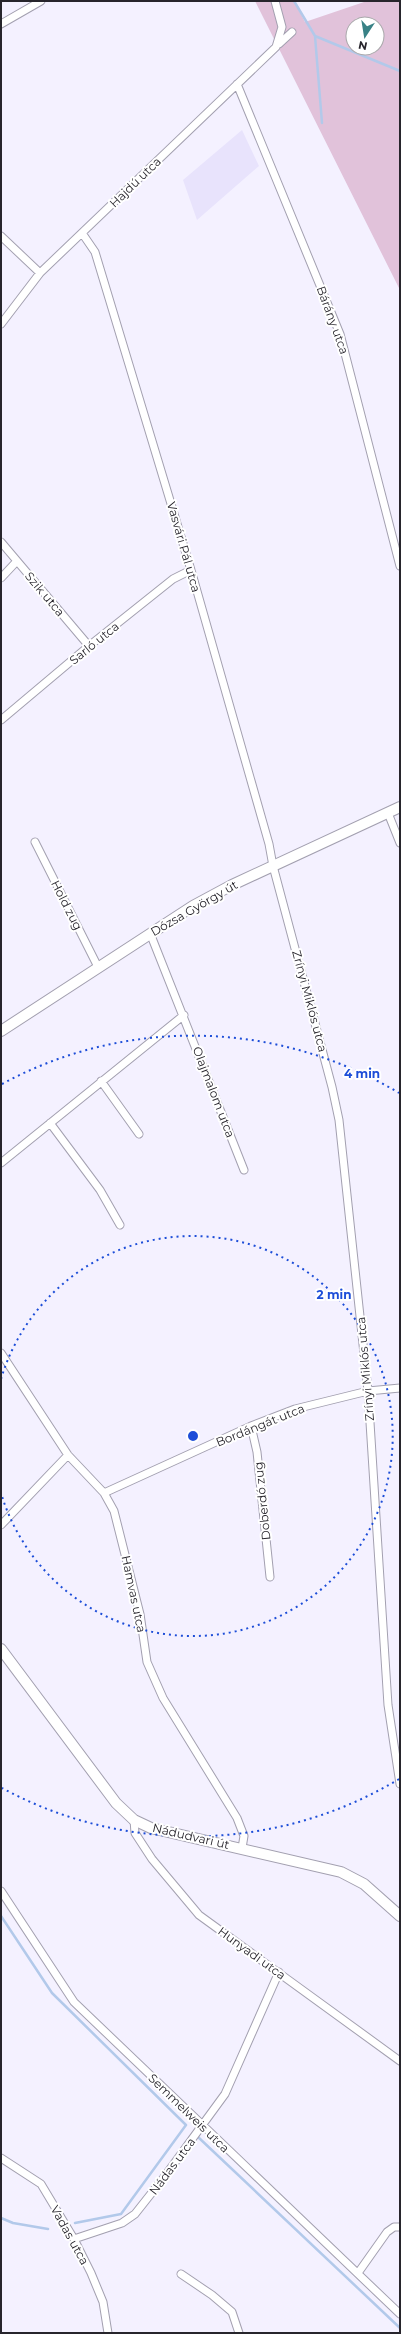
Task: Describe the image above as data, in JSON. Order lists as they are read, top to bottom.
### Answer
{
  "streets": {
    "main road": ["Dózsa György út", "Nádudvari út"],
    "street": [
      "Hajdú utca",
      "Bárány utca",
      "Vasvári Pál utca",
      "Szik utca",
      "Sarló utca",
      "Hold zug",
      "Zrínyi Miklós utca",
      "Olajmalom utca",
      "Bordángát utca",
      "Doberdó zug",
      "Hamvas utca",
      "Hunyadi utca",
      "Semmelweis utca",
      "Nádas utca",
      "Vadas utca"
    ]
  },
  "crossings": [
    ["Hajdú utca", "Bárány utca"],
    ["Hajdú utca", "Vasvári Pál utca"],
    ["Vasvári Pál utca", "Sarló utca"],
    ["Vasvári Pál utca", "Dózsa György út"],
    ["Vasvári Pál utca", "Zrínyi Miklós utca"],
    ["Szik utca", "Sarló utca"],
    ["Hold zug", "Dózsa György út"],
    ["Dózsa György út", "Zrínyi Miklós utca"],
    ["Dózsa György út", "Olajmalom utca"],
    ["Zrínyi Miklós utca", "Bordángát utca"],
    ["Bordángát utca", "Doberdó zug"],
    ["Bordángát utca", "Hamvas utca"],
    ["Hamvas utca", "Nádudvari út"],
    ["Nádudvari út", "Hunyadi utca"],
    ["Hunyadi utca", "Nádas utca"],
    ["Semmelweis utca", "Nádas utca"],
    ["Nádas utca", "Vadas utca"]
  ],
  "north": "bottom",
  "rings": ["4 min", "2 min"]
}
